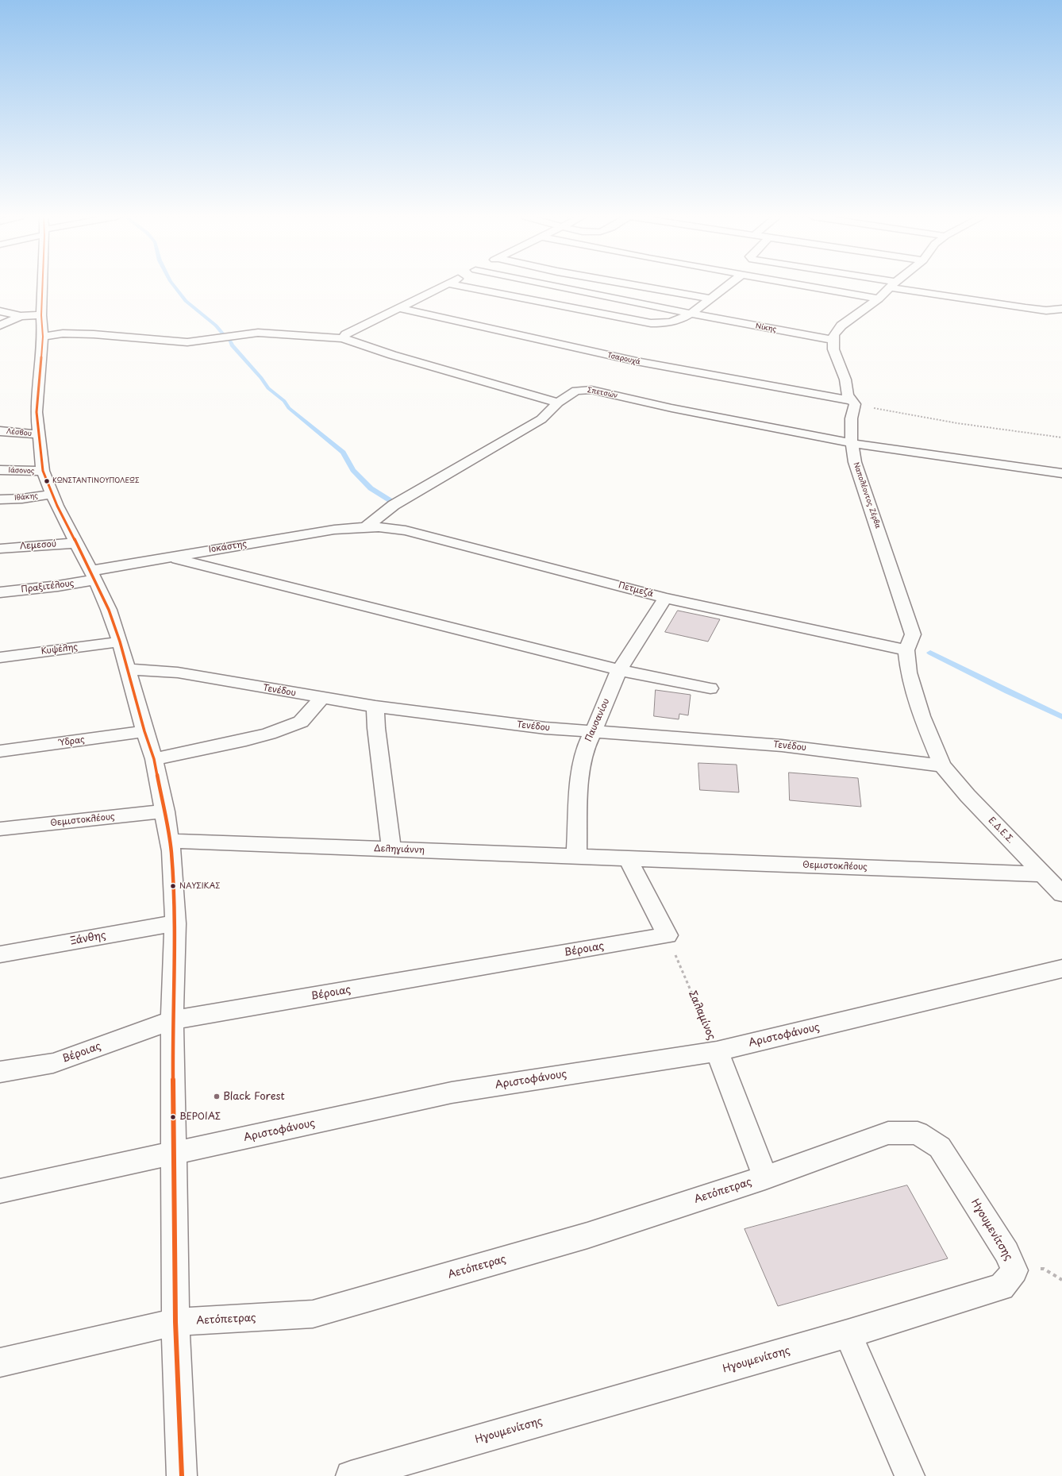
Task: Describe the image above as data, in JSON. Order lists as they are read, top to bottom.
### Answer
{
  "streets": {
    "street": [
      "Νίκης",
      "Τσαρουχά",
      "Σπετσών",
      "Λέσβου",
      "Ιάσονος",
      "Ναπολέοντος Ζέρβα",
      "Ιθάκης",
      "Λεμεσού",
      "Ιοκάστης",
      "Πραξιτέλους",
      "Πετμεζά",
      "Κυψέλης",
      "Τενέδου",
      "Παυσανίου",
      "Ύδρας",
      "Θεμιστοκλέους",
      "Ε.Δ.Ε.Σ.",
      "Δεληγιάννη",
      "Ξάνθης",
      "Βέροιας",
      "Σαλαμίνος",
      "Αριστοφάνους",
      "Αετόπετρας",
      "Ηγουμενίτσης"
    ]
  },
  "crossings": [
    ["Νίκης", "Ναπολέοντος Ζέρβα"],
    ["Τσαρουχά", "Ναπολέοντος Ζέρβα"],
    ["Σπετσών", "Ναπολέοντος Ζέρβα"],
    ["Σπετσών", "Ιοκάστης"],
    ["Σπετσών", "Πετμεζά"],
    ["Ναπολέοντος Ζέρβα", "Πετμεζά"],
    ["Ναπολέοντος Ζέρβα", "Τενέδου"],
    ["Ναπολέοντος Ζέρβα", "Ε.Δ.Ε.Σ."],
    ["Ιοκάστης", "Πραξιτέλους"],
    ["Ιοκάστης", "Πετμεζά"],
    ["Πετμεζά", "Παυσανίου"],
    ["Τενέδου", "Παυσανίου"],
    ["Τενέδου", "Ε.Δ.Ε.Σ."],
    ["Παυσανίου", "Δεληγιάννη"],
    ["Θεμιστοκλέους", "Ε.Δ.Ε.Σ."],
    ["Θεμιστοκλέους", "Δεληγιάννη"],
    ["Βέροιας", "Σαλαμίνος"],
    ["Σαλαμίνος", "Αριστοφάνους"],
    ["Σαλαμίνος", "Αετόπετρας"],
    ["Αετόπετρας", "Ηγουμενίτσης"]
  ],
  "places": [
    "ΚΩΝΣΤΑΝΤΙΝΟΥΠΟΛΕΩΣ",
    "ΝΑΥΣΙΚΑΣ",
    "Black Forest",
    "ΒΕΡΟΙΑΣ"
  ]
}
